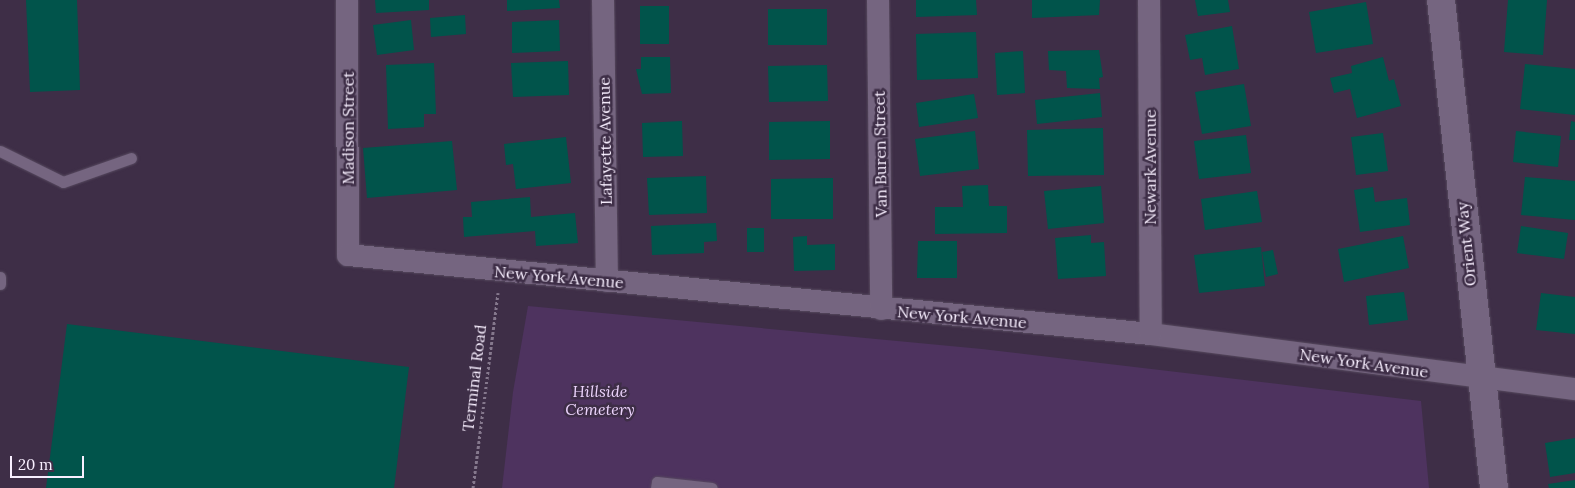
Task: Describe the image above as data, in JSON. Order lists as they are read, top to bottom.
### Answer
{
  "streets": {
    "street": [
      "Madison Street",
      "Lafayette Avenue",
      "Van Buren Street",
      "Newark Avenue",
      "Orient Way",
      "New York Avenue"
    ],
    "path": ["Terminal Road"]
  },
  "crossings": [
    ["Madison Street", "New York Avenue"],
    ["Lafayette Avenue", "New York Avenue"],
    ["Van Buren Street", "New York Avenue"],
    ["Newark Avenue", "New York Avenue"],
    ["Orient Way", "New York Avenue"],
    ["New York Avenue", "Terminal Road"]
  ],
  "parks": ["Hillside Cemetery"],
  "scale_bar": "20 m"
}
